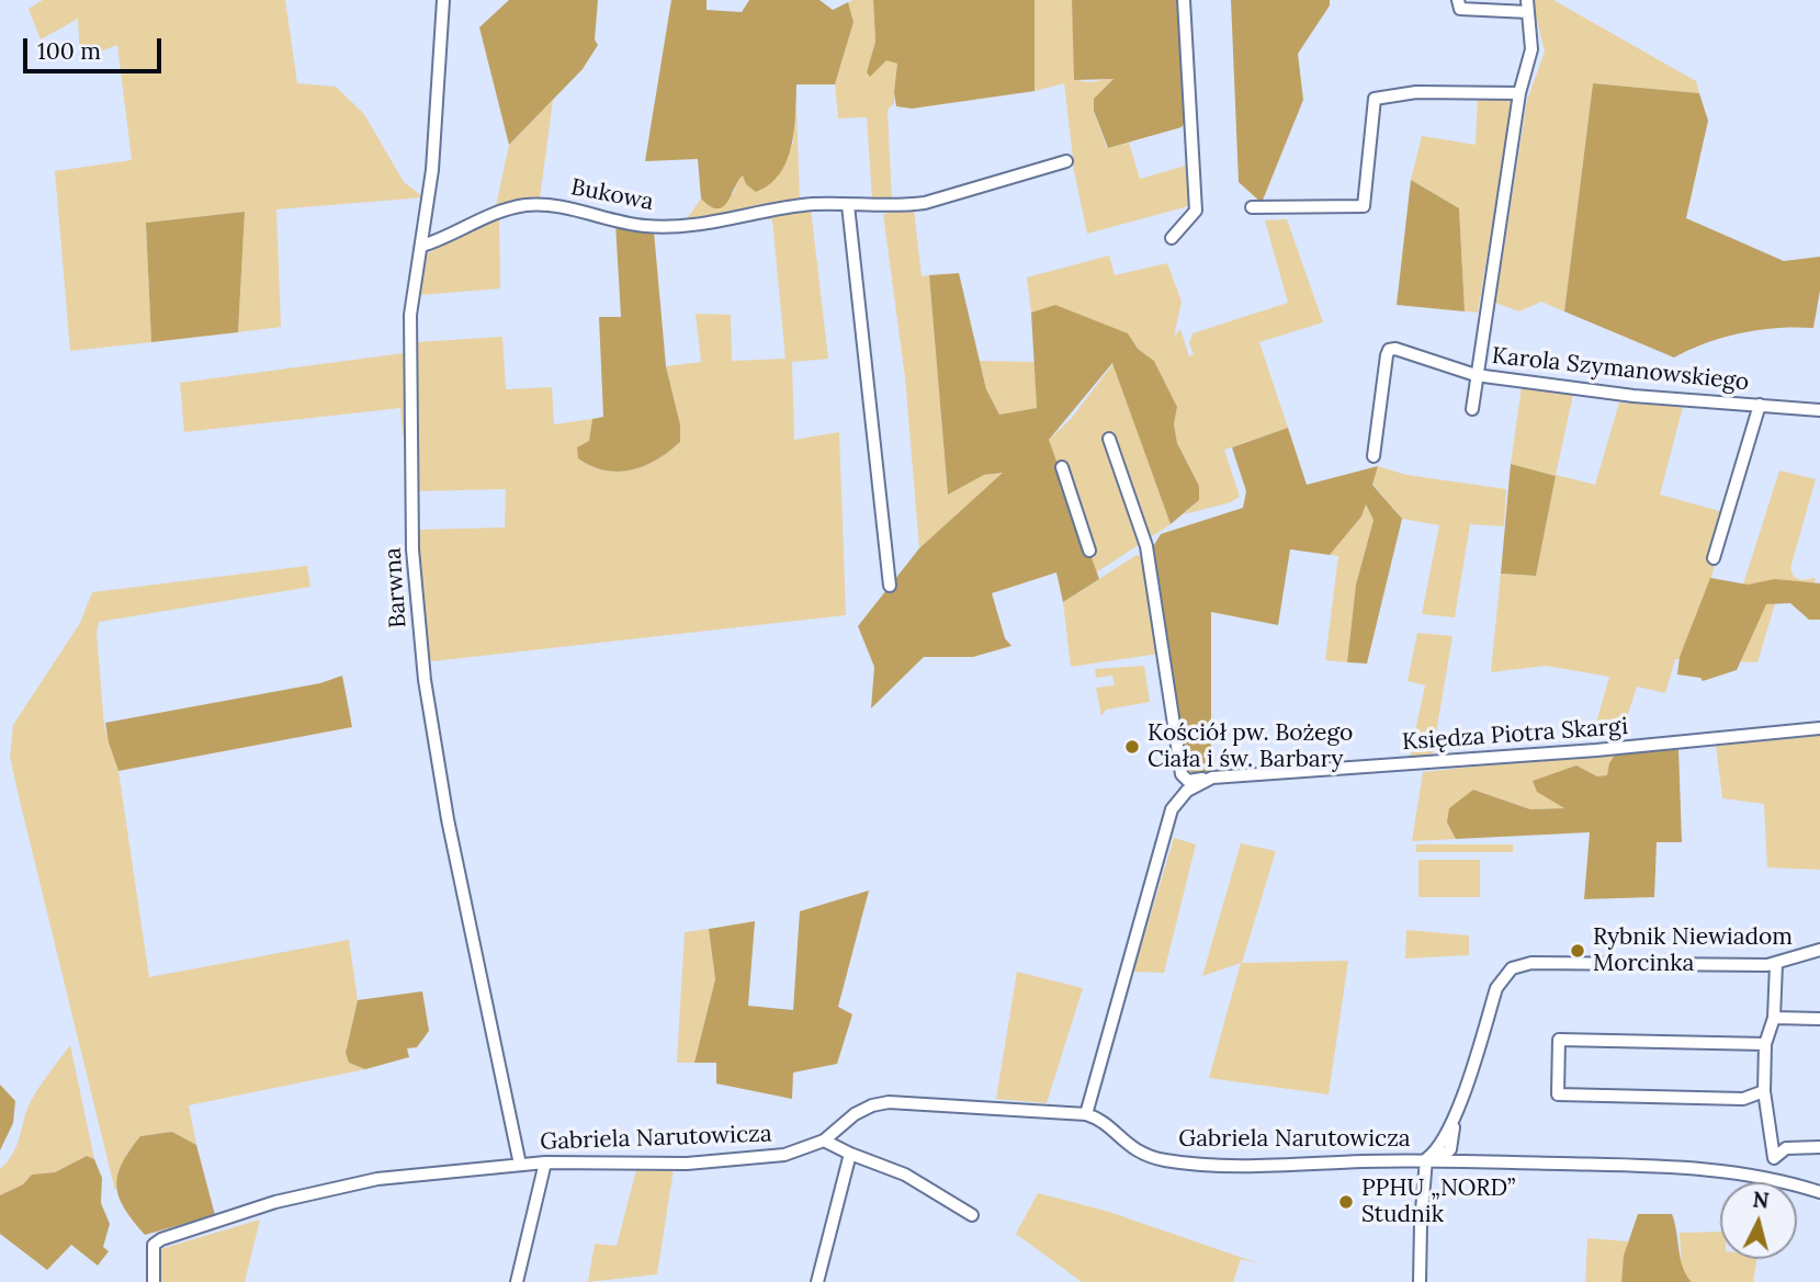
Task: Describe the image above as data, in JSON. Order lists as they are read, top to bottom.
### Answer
{
  "streets": {
    "street": [
      "Bukowa",
      "Karola Szymanowskiego",
      "Barwna",
      "Księdza Piotra Skargi",
      "Gabriela Narutowicza"
    ]
  },
  "crossings": [
    ["Bukowa", "Barwna"],
    ["Barwna", "Gabriela Narutowicza"],
    ["Księdza Piotra Skargi", "Gabriela Narutowicza"]
  ],
  "places": ["Kościół pw. Bożego Ciała i św. Barbary", "Rybnik Niewiadom Morcinka", "PPHU „NORD” Studnik"],
  "scale_bar": "100 m",
  "north": "top"
}
